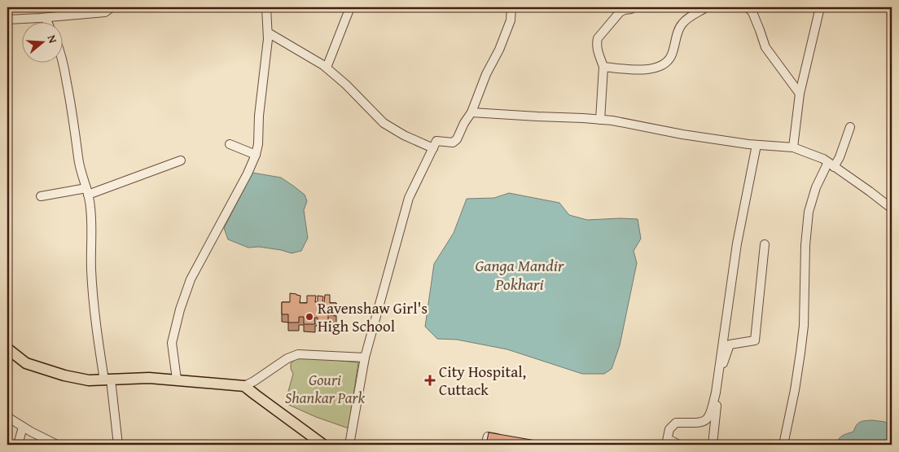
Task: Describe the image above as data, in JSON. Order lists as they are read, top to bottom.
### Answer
{
  "water": ["Ganga Mandir Pokhari"],
  "parks": ["Gouri Shankar Park"],
  "places": {
    "other": ["Ravenshaw Girl's High School"],
    "health": ["City Hospital, Cuttack"]
  },
  "north": "right"
}
